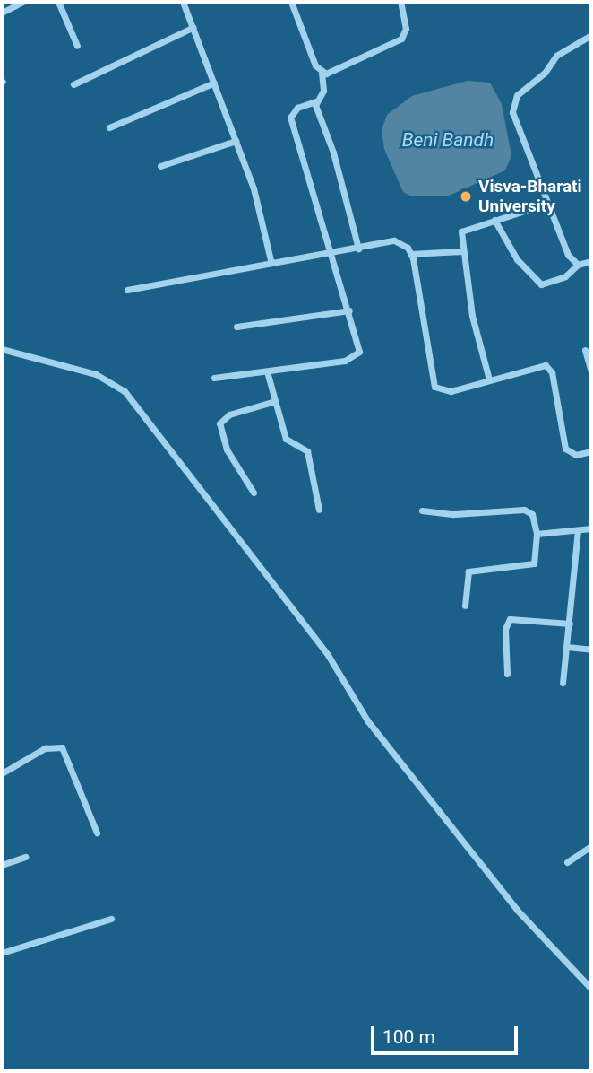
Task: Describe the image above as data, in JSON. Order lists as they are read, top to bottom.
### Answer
{
  "water": ["Beni Bandh"],
  "places": ["Visva-Bharati University"],
  "scale_bar": "100 m"
}
